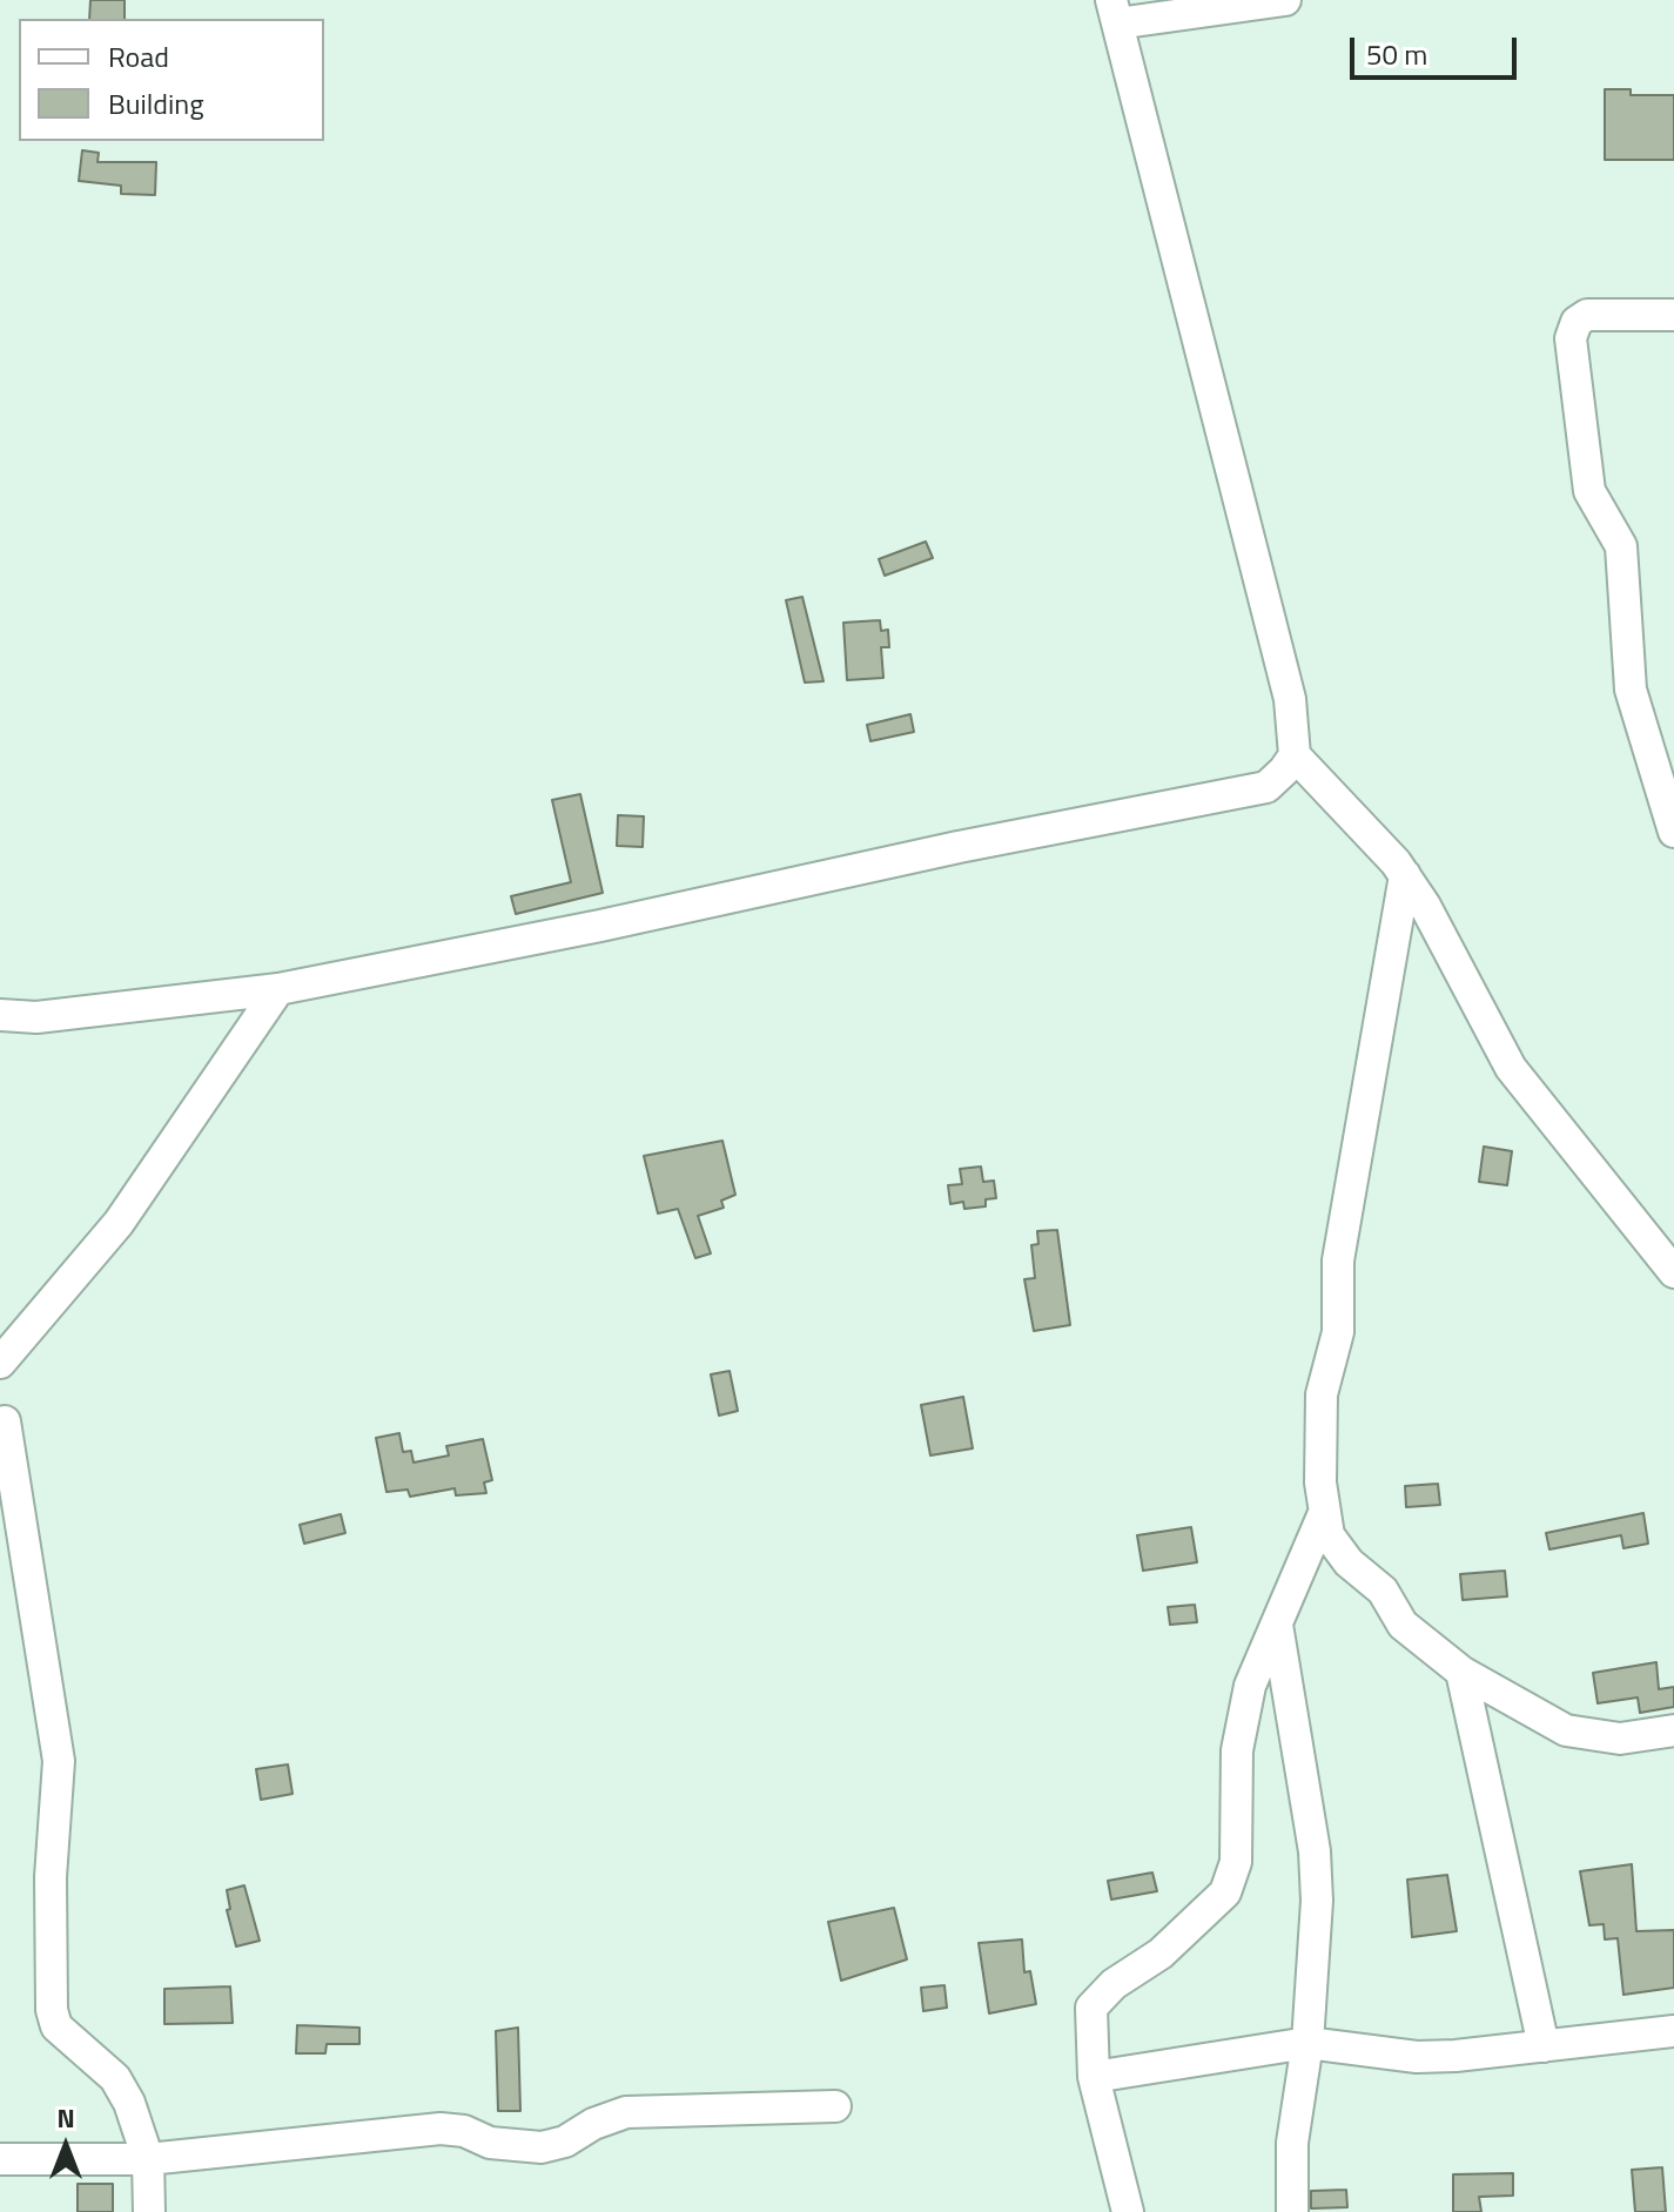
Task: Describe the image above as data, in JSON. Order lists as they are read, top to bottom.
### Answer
{
  "legend": ["Road", "Building"],
  "scale_bar": "50 m",
  "north": "top"
}
